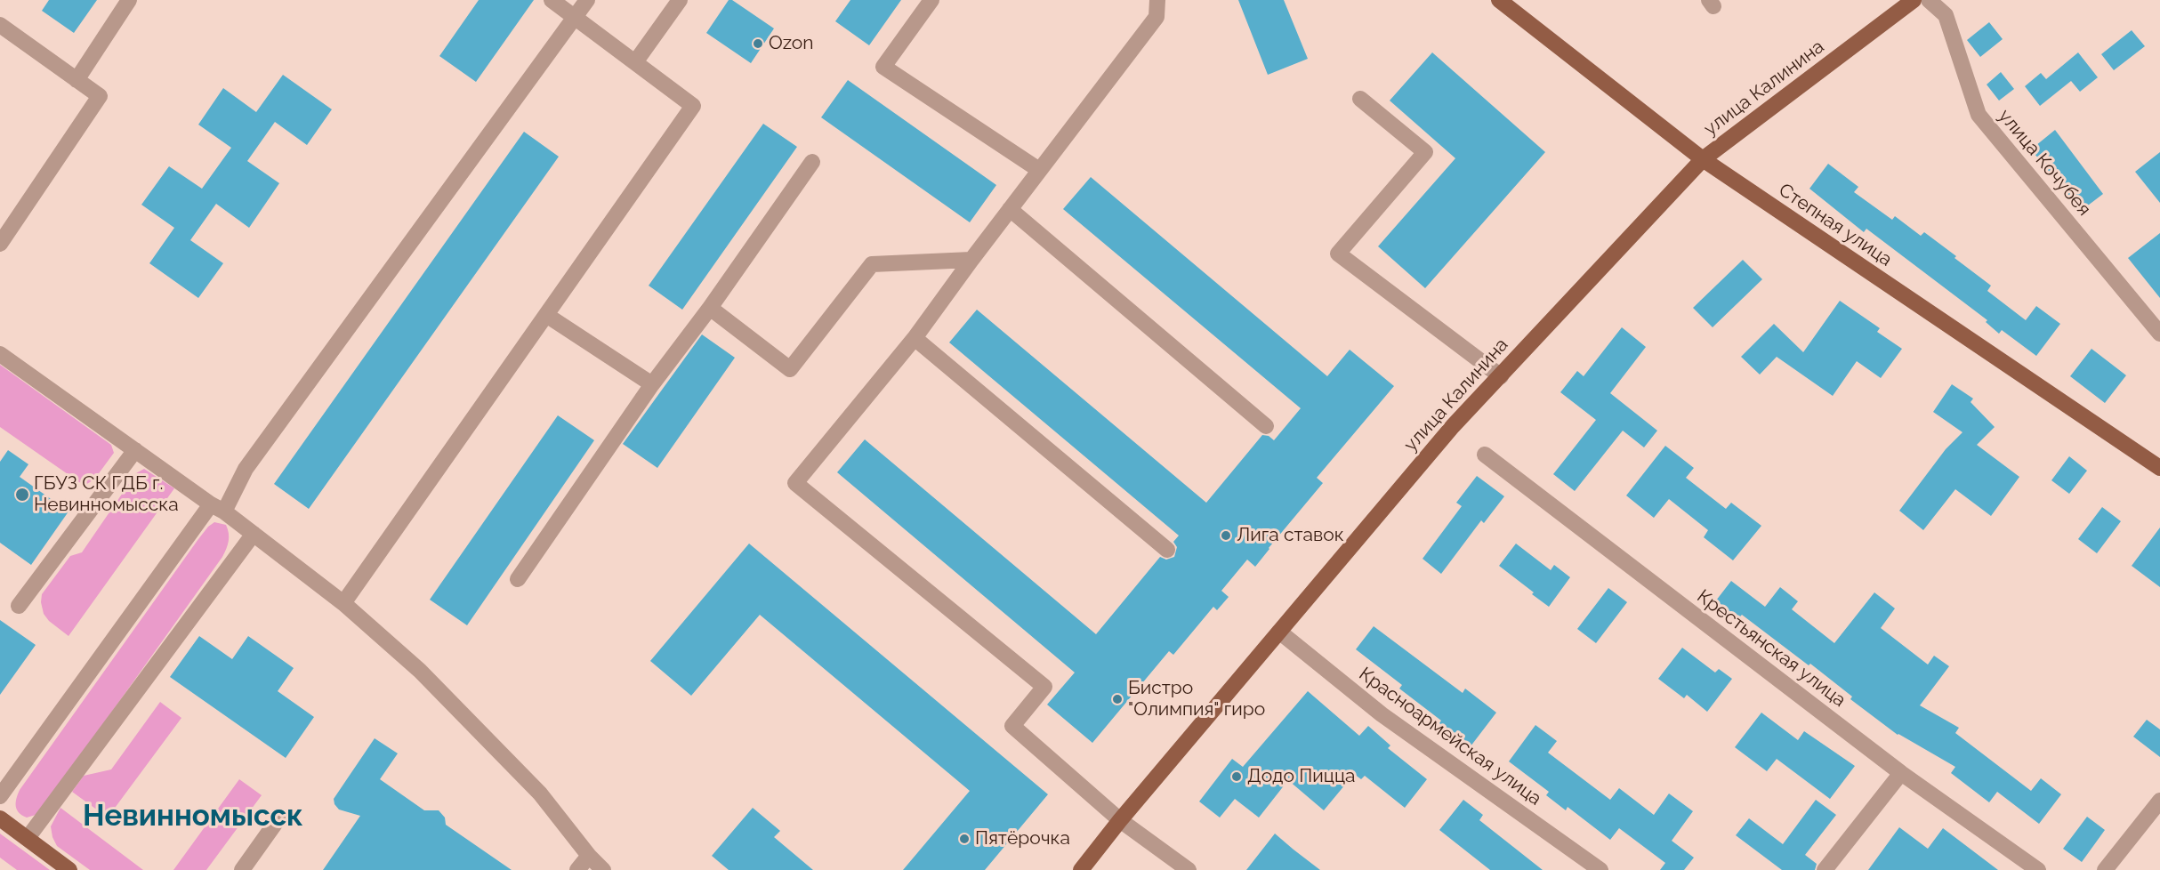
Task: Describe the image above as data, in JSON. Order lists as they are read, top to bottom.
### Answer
{
  "streets": {
    "main road": ["улица Калинина", "Степная улица"],
    "street": ["улица Кочубея", "Крестьянская улица", "Красноармейская улица"]
  },
  "crossings": [
    ["улица Калинина", "Степная улица"],
    ["улица Калинина", "Красноармейская улица"]
  ],
  "districts": ["Невинномысск"],
  "places": [
    "Ozon",
    "ГБУЗ СК ГДБ г. Невинномысска",
    "Лига ставок",
    "Бистро \"Олимпия\" гиро",
    "Додо Пицца",
    "Пятёрочка"
  ]
}
